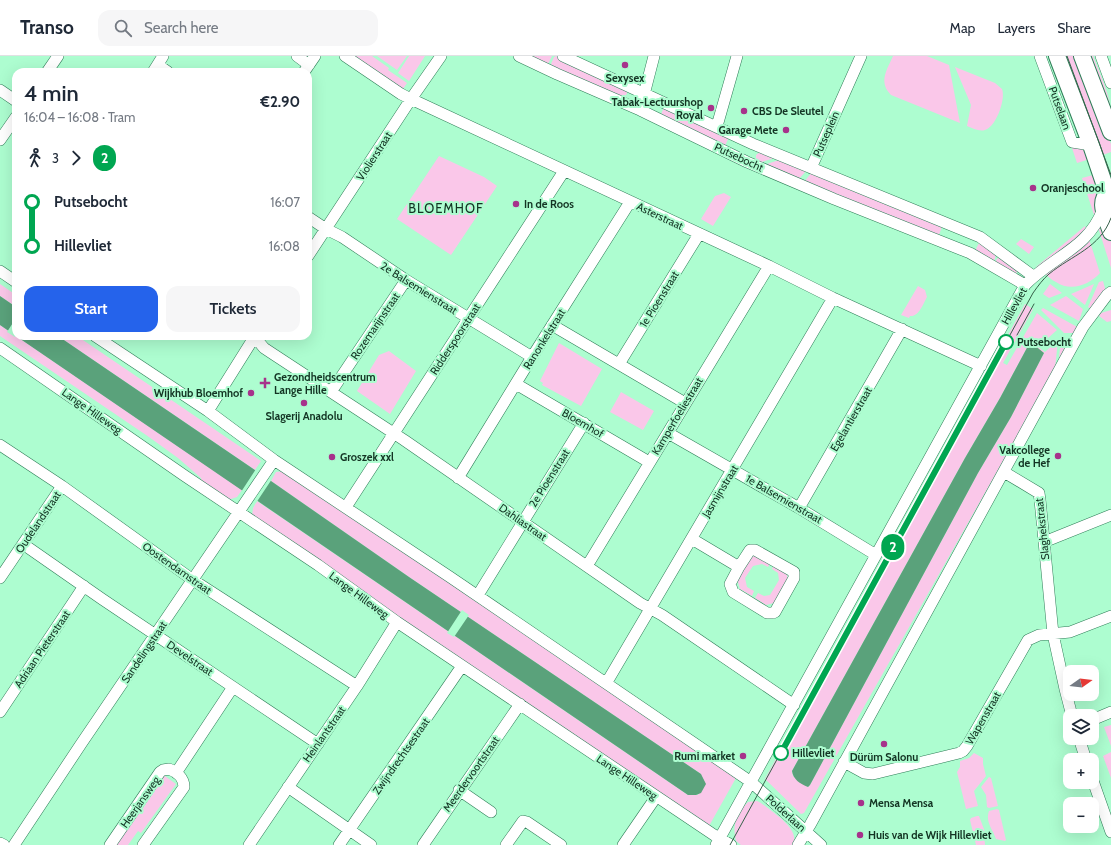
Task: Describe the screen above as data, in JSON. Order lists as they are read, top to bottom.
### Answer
{
  "streets": {
    "main road": ["Putselaan"],
    "street": [
      "Putseplein",
      "Violierstraat",
      "Putsebocht",
      "Asterstraat",
      "2e Balsemienstraat",
      "1e Pioenstraat",
      "Hillevliet",
      "Rozemarijnstraat",
      "Ridderspoorstraat",
      "Ranonkelstraat",
      "Lange Hilleweg",
      "Kamperfoeliestraat",
      "Egelantierstraat",
      "Bloemhof",
      "2e Pioenstraat",
      "Jasmijnstraat",
      "1e Balsemienstraat",
      "Oudelandstraat",
      "Dahliastraat",
      "Slaghekstraat",
      "Oostendamstraat",
      "Adriaan Pieterstraat",
      "Sandelingstraat",
      "Develstraat",
      "Wapenstraat",
      "Heinlantstraat",
      "Zwijndrechtsestraat",
      "Meerdervoortstraat",
      "Heerjansweg",
      "Polderlaan"
    ]
  },
  "crossings": [
    ["Putseplein", "Putsebocht"],
    ["Violierstraat", "Asterstraat"],
    ["Violierstraat", "2e Balsemienstraat"],
    ["Putsebocht", "Hillevliet"],
    ["Asterstraat", "1e Pioenstraat"],
    ["Asterstraat", "Hillevliet"],
    ["Asterstraat", "Ridderspoorstraat"],
    ["Asterstraat", "Ranonkelstraat"],
    ["Asterstraat", "Kamperfoeliestraat"],
    ["Asterstraat", "Egelantierstraat"],
    ["Asterstraat", "Jasmijnstraat"],
    ["2e Balsemienstraat", "Rozemarijnstraat"],
    ["2e Balsemienstraat", "Ridderspoorstraat"],
    ["2e Balsemienstraat", "Ranonkelstraat"],
    ["Hillevliet", "Lange Hilleweg"],
    ["Hillevliet", "1e Balsemienstraat"],
    ["Hillevliet", "Dahliastraat"],
    ["Hillevliet", "Polderlaan"],
    ["Rozemarijnstraat", "Dahliastraat"],
    ["Ridderspoorstraat", "Dahliastraat"],
    ["Ranonkelstraat", "Bloemhof"],
    ["Ranonkelstraat", "Dahliastraat"],
    ["Lange Hilleweg", "Sandelingstraat"],
    ["Lange Hilleweg", "Heinlantstraat"],
    ["Lange Hilleweg", "Zwijndrechtsestraat"],
    ["Lange Hilleweg", "Meerdervoortstraat"],
    ["Kamperfoeliestraat", "Bloemhof"],
    ["Kamperfoeliestraat", "1e Balsemienstraat"],
    ["Kamperfoeliestraat", "Dahliastraat"],
    ["Egelantierstraat", "1e Balsemienstraat"],
    ["Bloemhof", "2e Pioenstraat"],
    ["2e Pioenstraat", "Dahliastraat"],
    ["Jasmijnstraat", "1e Balsemienstraat"],
    ["Jasmijnstraat", "Dahliastraat"],
    ["Oudelandstraat", "Oostendamstraat"],
    ["Oudelandstraat", "Develstraat"],
    ["Slaghekstraat", "Wapenstraat"],
    ["Oostendamstraat", "Sandelingstraat"],
    ["Oostendamstraat", "Heinlantstraat"],
    ["Adriaan Pieterstraat", "Develstraat"],
    ["Sandelingstraat", "Develstraat"],
    ["Develstraat", "Heinlantstraat"],
    ["Develstraat", "Heerjansweg"]
  ],
  "districts": ["BLOEMHOF"],
  "places": {
    "other": [
      "Sexysex",
      "Tabak-Lectuurshop Royal",
      "CBS De Sleutel",
      "Garage Mete",
      "Oranjeschool",
      "In de Roos",
      "Putsebocht",
      "Wijkhub Bloemhof",
      "Slagerij Anadolu",
      "Vakcollege de Hef",
      "Groszek xxl",
      "Dürüm Salonu",
      "Hillevliet",
      "Rumi market",
      "Mensa Mensa",
      "Huis van de Wijk Hillevliet"
    ],
    "health": ["Gezondheidscentrum Lange Hille"]
  },
  "lines": ["tram line 2"],
  "north": "right",
  "page": {
    "header": "Transo",
    "search": "Search here",
    "nav": ["Map", "Layers", "Share"],
    "on_map": "2",
    "heading": ["4 min", "16:04 – 16:08 · Tram", "€2.90"],
    "legs": ["3", "2"],
    "list": [
      {
        "name": "Putsebocht",
        "value": "16:07"
      },
      {
        "name": "Hillevliet",
        "value": "16:08"
      }
    ],
    "buttons": ["Start", "Tickets"],
    "map_buttons": ["+", "−"]
  }
}
